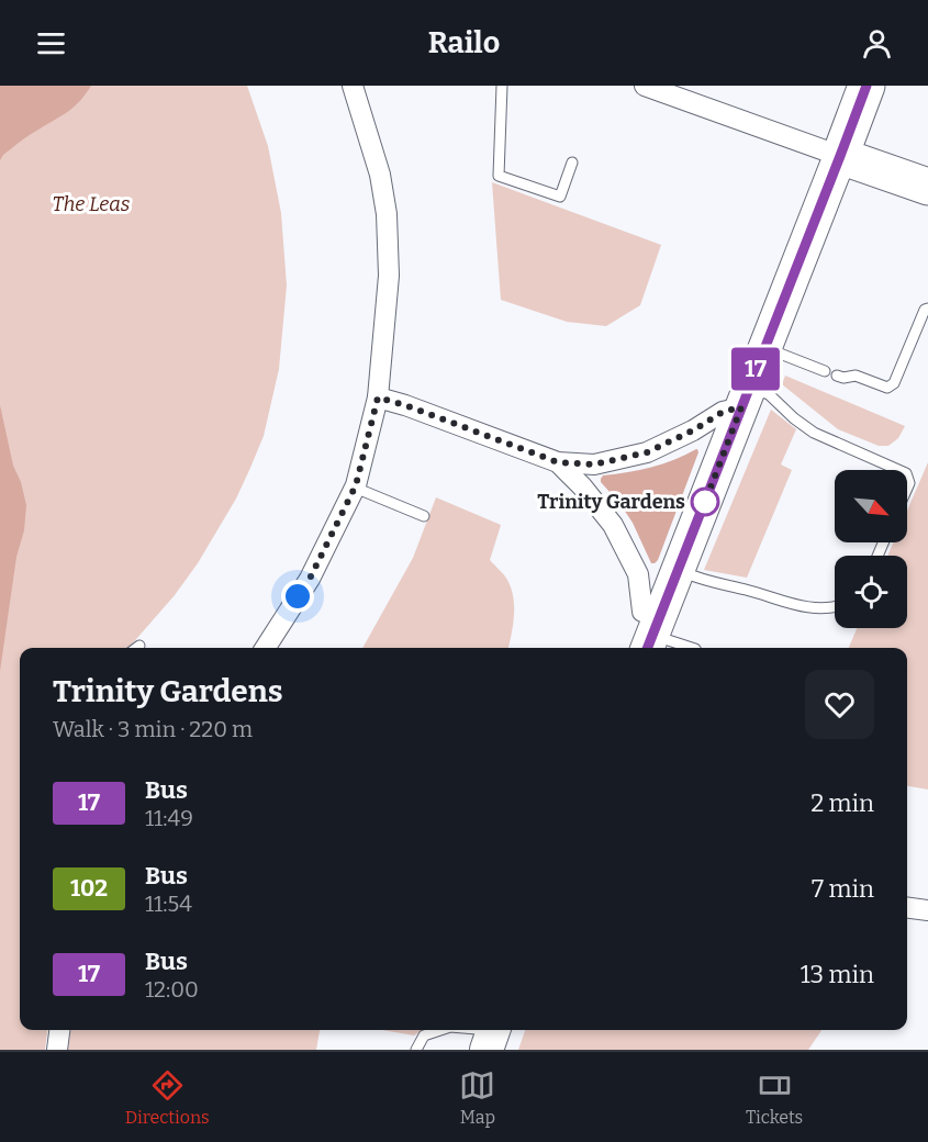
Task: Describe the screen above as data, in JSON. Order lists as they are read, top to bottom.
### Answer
{
  "parks": ["The Leas"],
  "places": ["Trinity Gardens"],
  "lines": ["bus line 17"],
  "north": "bottom right",
  "page": {
    "header": "Railo",
    "on_map": "17",
    "heading": ["Trinity Gardens", "Walk · 3 min · 220 m"],
    "list": [
      {
        "mark": "17",
        "name": "Bus",
        "note": "11:49",
        "value": "2 min"
      },
      {
        "mark": "102",
        "name": "Bus",
        "note": "11:54",
        "value": "7 min"
      },
      {
        "mark": "17",
        "name": "Bus",
        "note": "12:00",
        "value": "13 min"
      }
    ],
    "tabs": ["Directions", "Map", "Tickets"]
  }
}
